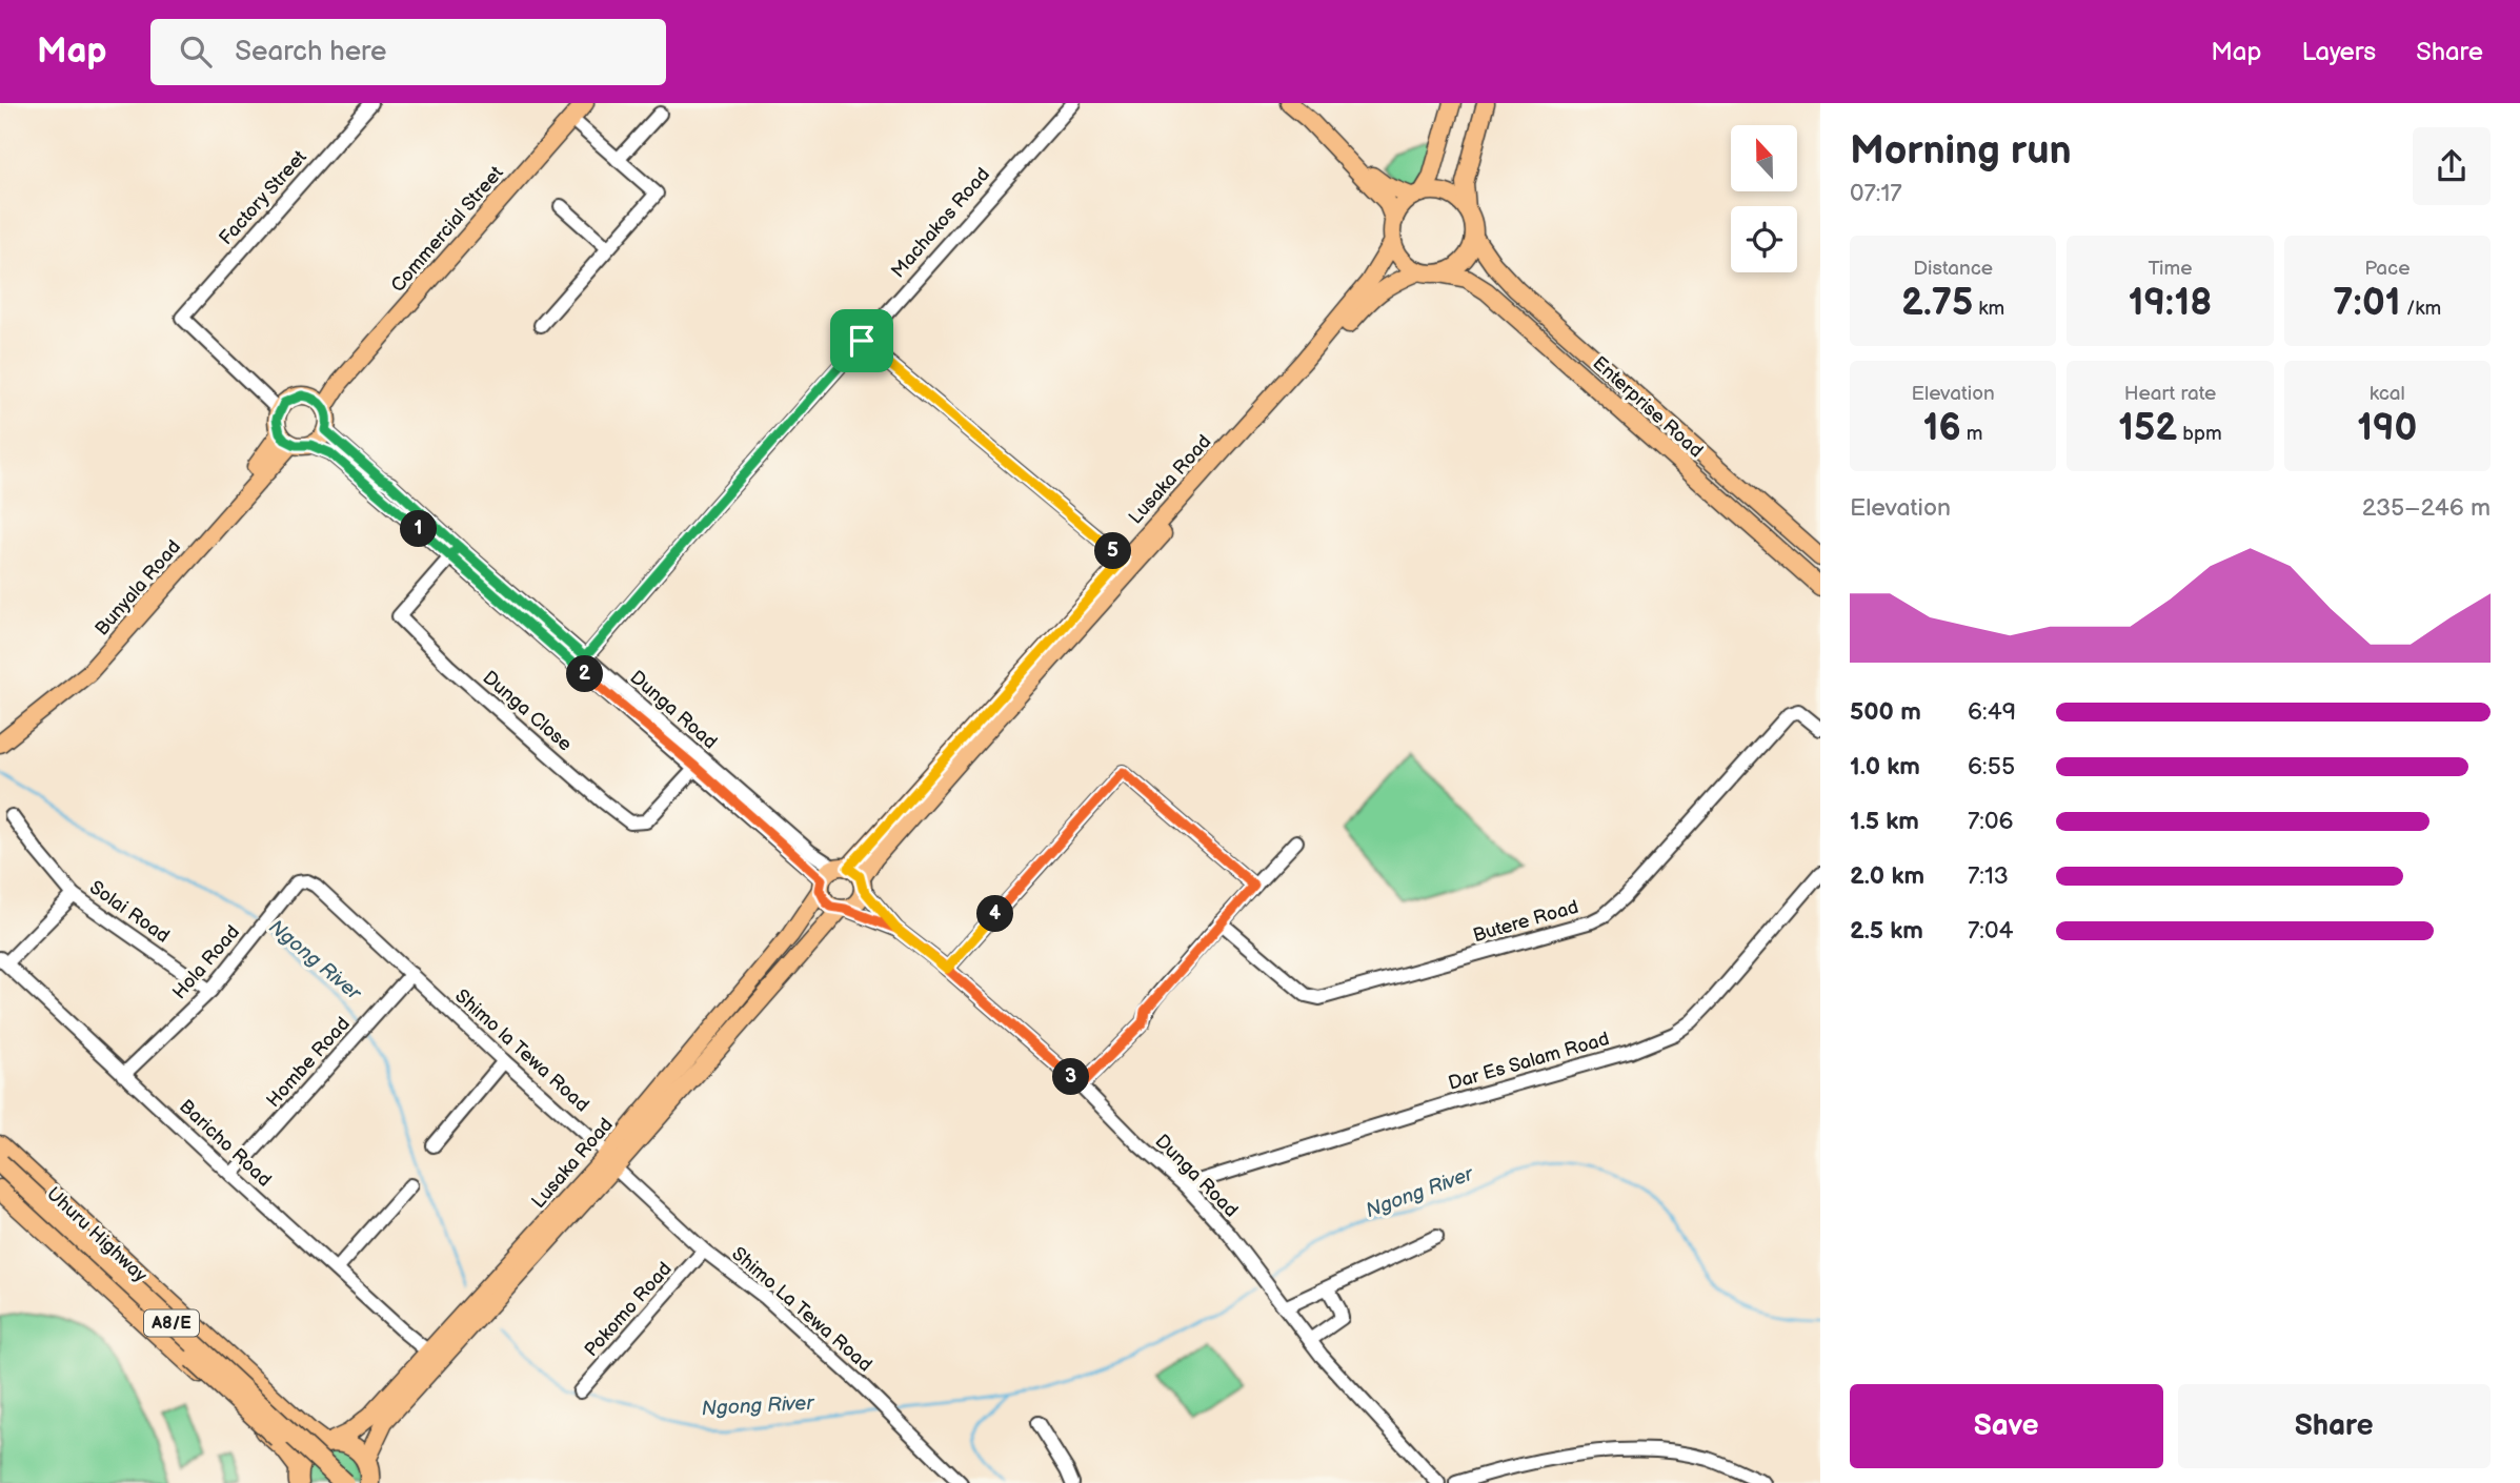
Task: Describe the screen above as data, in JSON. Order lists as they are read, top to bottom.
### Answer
{
  "streets": {
    "highway": ["Uhuru Highway", "A8/E"],
    "main road": [
      "Commercial Street",
      "Enterprise Road",
      "Lusaka Road",
      "Bunyala Road"
    ],
    "street": [
      "Factory Street",
      "Machakos Road",
      "Dunga Road",
      "Dunga Close",
      "Solai Road",
      "Butere Road",
      "Hola Road",
      "Shimo la Tewa Road",
      "Dar Es Salam Road",
      "Hombe Road",
      "Baricho Road",
      "Pokomo Road",
      "Shimo La Tewa Road"
    ]
  },
  "crossings": [
    ["Factory Street", "Commercial Street"],
    ["Factory Street", "Bunyala Road"],
    ["Factory Street", "Dunga Road"],
    ["Machakos Road", "Dunga Road"],
    ["Commercial Street", "Bunyala Road"],
    ["Commercial Street", "Dunga Road"],
    ["Enterprise Road", "Lusaka Road"],
    ["Lusaka Road", "Dunga Road"],
    ["Lusaka Road", "Shimo la Tewa Road"],
    ["Lusaka Road", "Baricho Road"],
    ["Lusaka Road", "Uhuru Highway"],
    ["Lusaka Road", "Shimo La Tewa Road"],
    ["Bunyala Road", "Dunga Road"],
    ["Dunga Road", "Dunga Close"],
    ["Dunga Road", "Dar Es Salam Road"],
    ["Solai Road", "Hola Road"],
    ["Hola Road", "Shimo la Tewa Road"],
    ["Hola Road", "Baricho Road"],
    ["Shimo la Tewa Road", "Hombe Road"],
    ["Shimo la Tewa Road", "Shimo La Tewa Road"],
    ["Hombe Road", "Baricho Road"],
    ["Pokomo Road", "Shimo La Tewa Road"]
  ],
  "water": ["Ngong River"],
  "north": "top",
  "page": {
    "header": "Map",
    "search": "Search here",
    "nav": ["Map", "Layers", "Share"],
    "heading": ["Morning run", "07:17"],
    "stats": [
      ["Distance", "2.75 km"],
      ["Time", "19:18"],
      ["Pace", "7:01 /km"],
      ["Elevation", "16 m"],
      ["Heart rate", "152 bpm"],
      ["kcal", "190"]
    ],
    "chart": ["Elevation", "235–246 m"],
    "pins": [
      "1",
      "5",
      "2",
      "4",
      "3"
    ],
    "list": [
      {
        "name": "500 m",
        "note": "6:49"
      },
      {
        "name": "1.0 km",
        "note": "6:55"
      },
      {
        "name": "1.5 km",
        "note": "7:06"
      },
      {
        "name": "2.0 km",
        "note": "7:13"
      },
      {
        "name": "2.5 km",
        "note": "7:04"
      }
    ],
    "buttons": ["Save", "Share"]
  }
}
